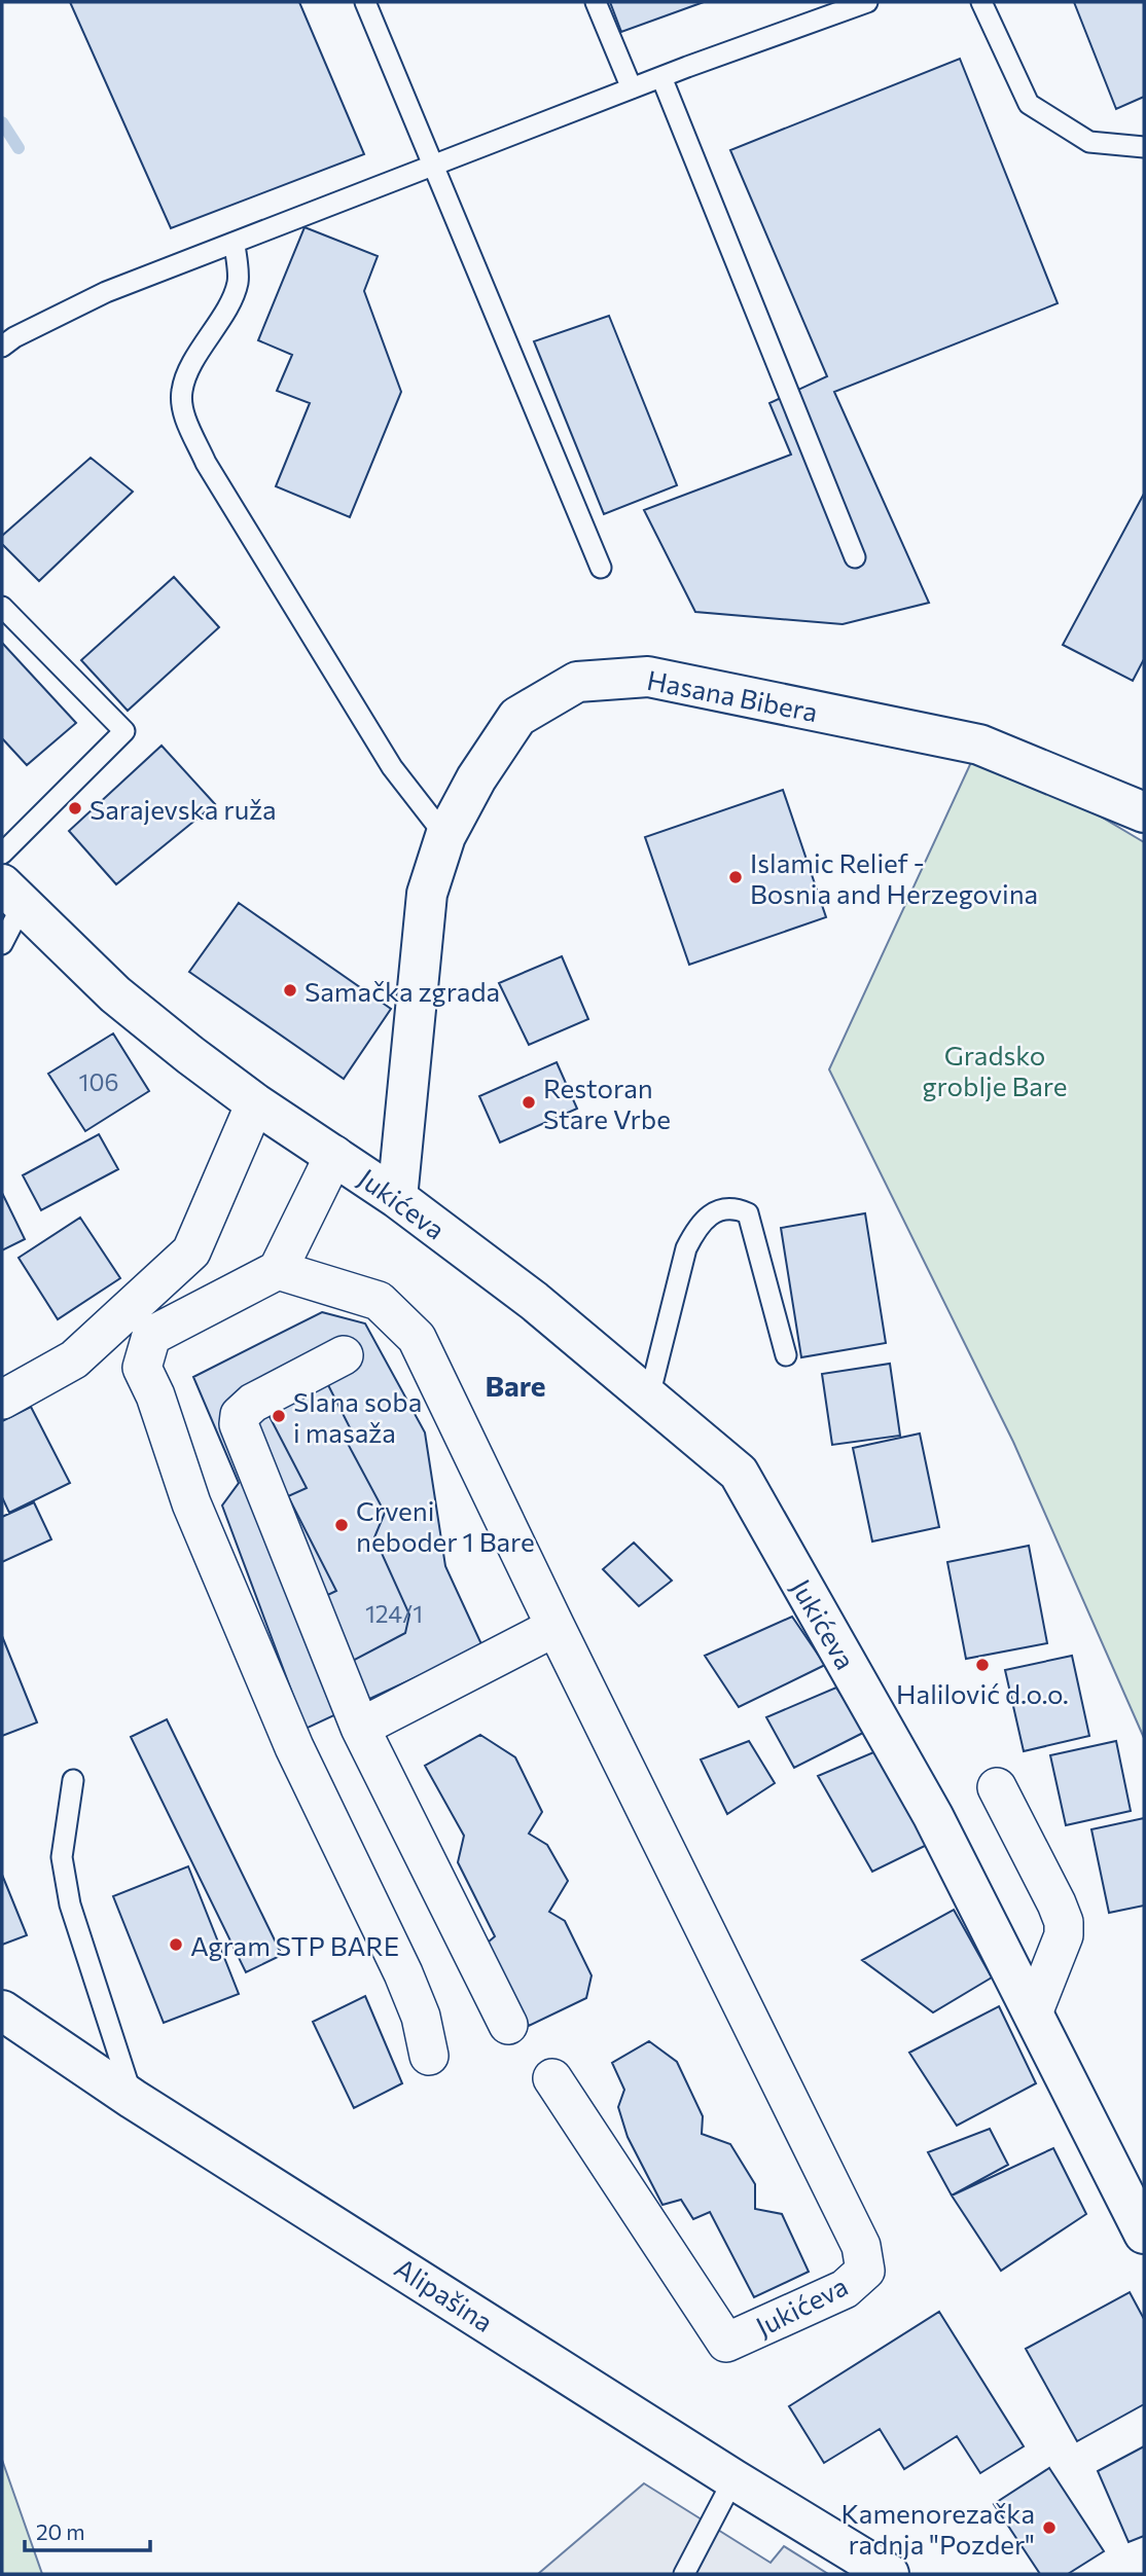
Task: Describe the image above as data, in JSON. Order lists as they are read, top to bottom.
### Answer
{
  "streets": {
    "street": ["Hasana Bibera", "Jukićeva", "Alipašina"]
  },
  "crossings": [
    ["Hasana Bibera", "Jukićeva"]
  ],
  "districts": ["Bare"],
  "parks": ["Gradsko groblje Bare"],
  "places": [
    "Sarajevska ruža",
    "Islamic Relief - Bosnia and Herzegovina",
    "Samačka zgrada",
    "Restoran Stare Vrbe",
    "Slana soba i masaža",
    "Crveni neboder 1 Bare",
    "Halilović d.o.o.",
    "Agram STP BARE",
    "Kamenorezačka radnja \"Pozder\""
  ],
  "house_numbers": ["106", "124/1"],
  "scale_bar": "20 m"
}
